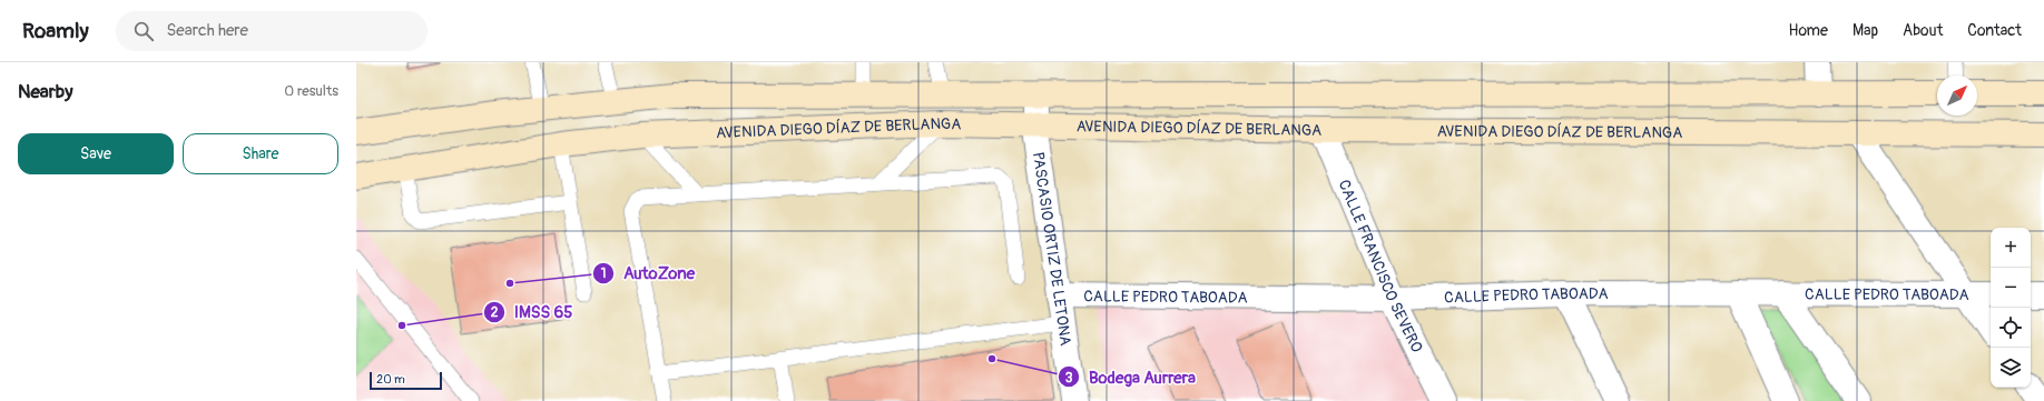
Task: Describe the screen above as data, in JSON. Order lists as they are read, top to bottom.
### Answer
{
  "streets": {
    "main road": ["AVENIDA DIEGO DÍAZ DE BERLANGA"],
    "street": ["PASCASIO ORTIZ DE LETONA", "CALLE FRANCISCO SEVERO", "CALLE PEDRO TABOADA"]
  },
  "crossings": [
    ["AVENIDA DIEGO DÍAZ DE BERLANGA", "PASCASIO ORTIZ DE LETONA"],
    ["AVENIDA DIEGO DÍAZ DE BERLANGA", "CALLE FRANCISCO SEVERO"],
    ["PASCASIO ORTIZ DE LETONA", "CALLE PEDRO TABOADA"],
    ["CALLE FRANCISCO SEVERO", "CALLE PEDRO TABOADA"]
  ],
  "places": ["AutoZone", "IMSS 65", "Bodega Aurrera"],
  "scale_bar": "20 m",
  "north": "top right",
  "page": {
    "header": "Roamly",
    "search": "Search here",
    "nav": [
      "Home",
      "Map",
      "About",
      "Contact"
    ],
    "heading": ["Nearby", "0 results"],
    "buttons": ["Save", "Share"],
    "map_buttons": ["+", "−"],
    "scale": "20 m"
  }
}
